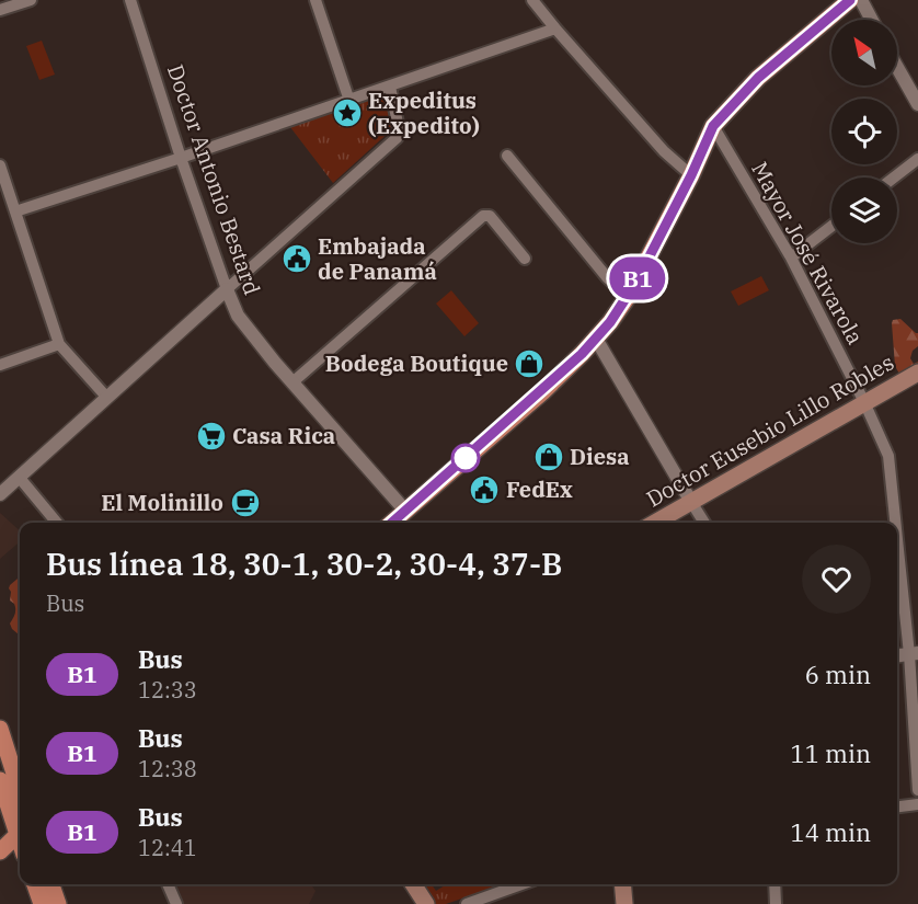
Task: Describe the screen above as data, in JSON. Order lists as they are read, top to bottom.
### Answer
{
  "streets": {
    "main road": ["Doctor Eusebio Lillo Robles"],
    "street": ["Doctor Antonio Bestard", "Mayor José Rivarola"]
  },
  "crossings": [
    ["Mayor José Rivarola", "Doctor Eusebio Lillo Robles"]
  ],
  "places": {
    "place": ["Expeditus (Expedito)"],
    "public building": ["Embajada de Panamá", "FedEx"],
    "shop": ["Bodega Boutique", "Diesa"],
    "supermarket": ["Casa Rica"],
    "cafe": ["El Molinillo"]
  },
  "lines": ["bus line B1"],
  "north": "top left",
  "page": {
    "on_map": "B1",
    "heading": ["Bus línea 18, 30-1, 30-2, 30-4, 37-B", "Bus"],
    "list": [
      {
        "mark": "B1",
        "name": "Bus",
        "note": "12:33",
        "value": "6 min"
      },
      {
        "mark": "B1",
        "name": "Bus",
        "note": "12:38",
        "value": "11 min"
      },
      {
        "mark": "B1",
        "name": "Bus",
        "note": "12:41",
        "value": "14 min"
      }
    ]
  }
}
